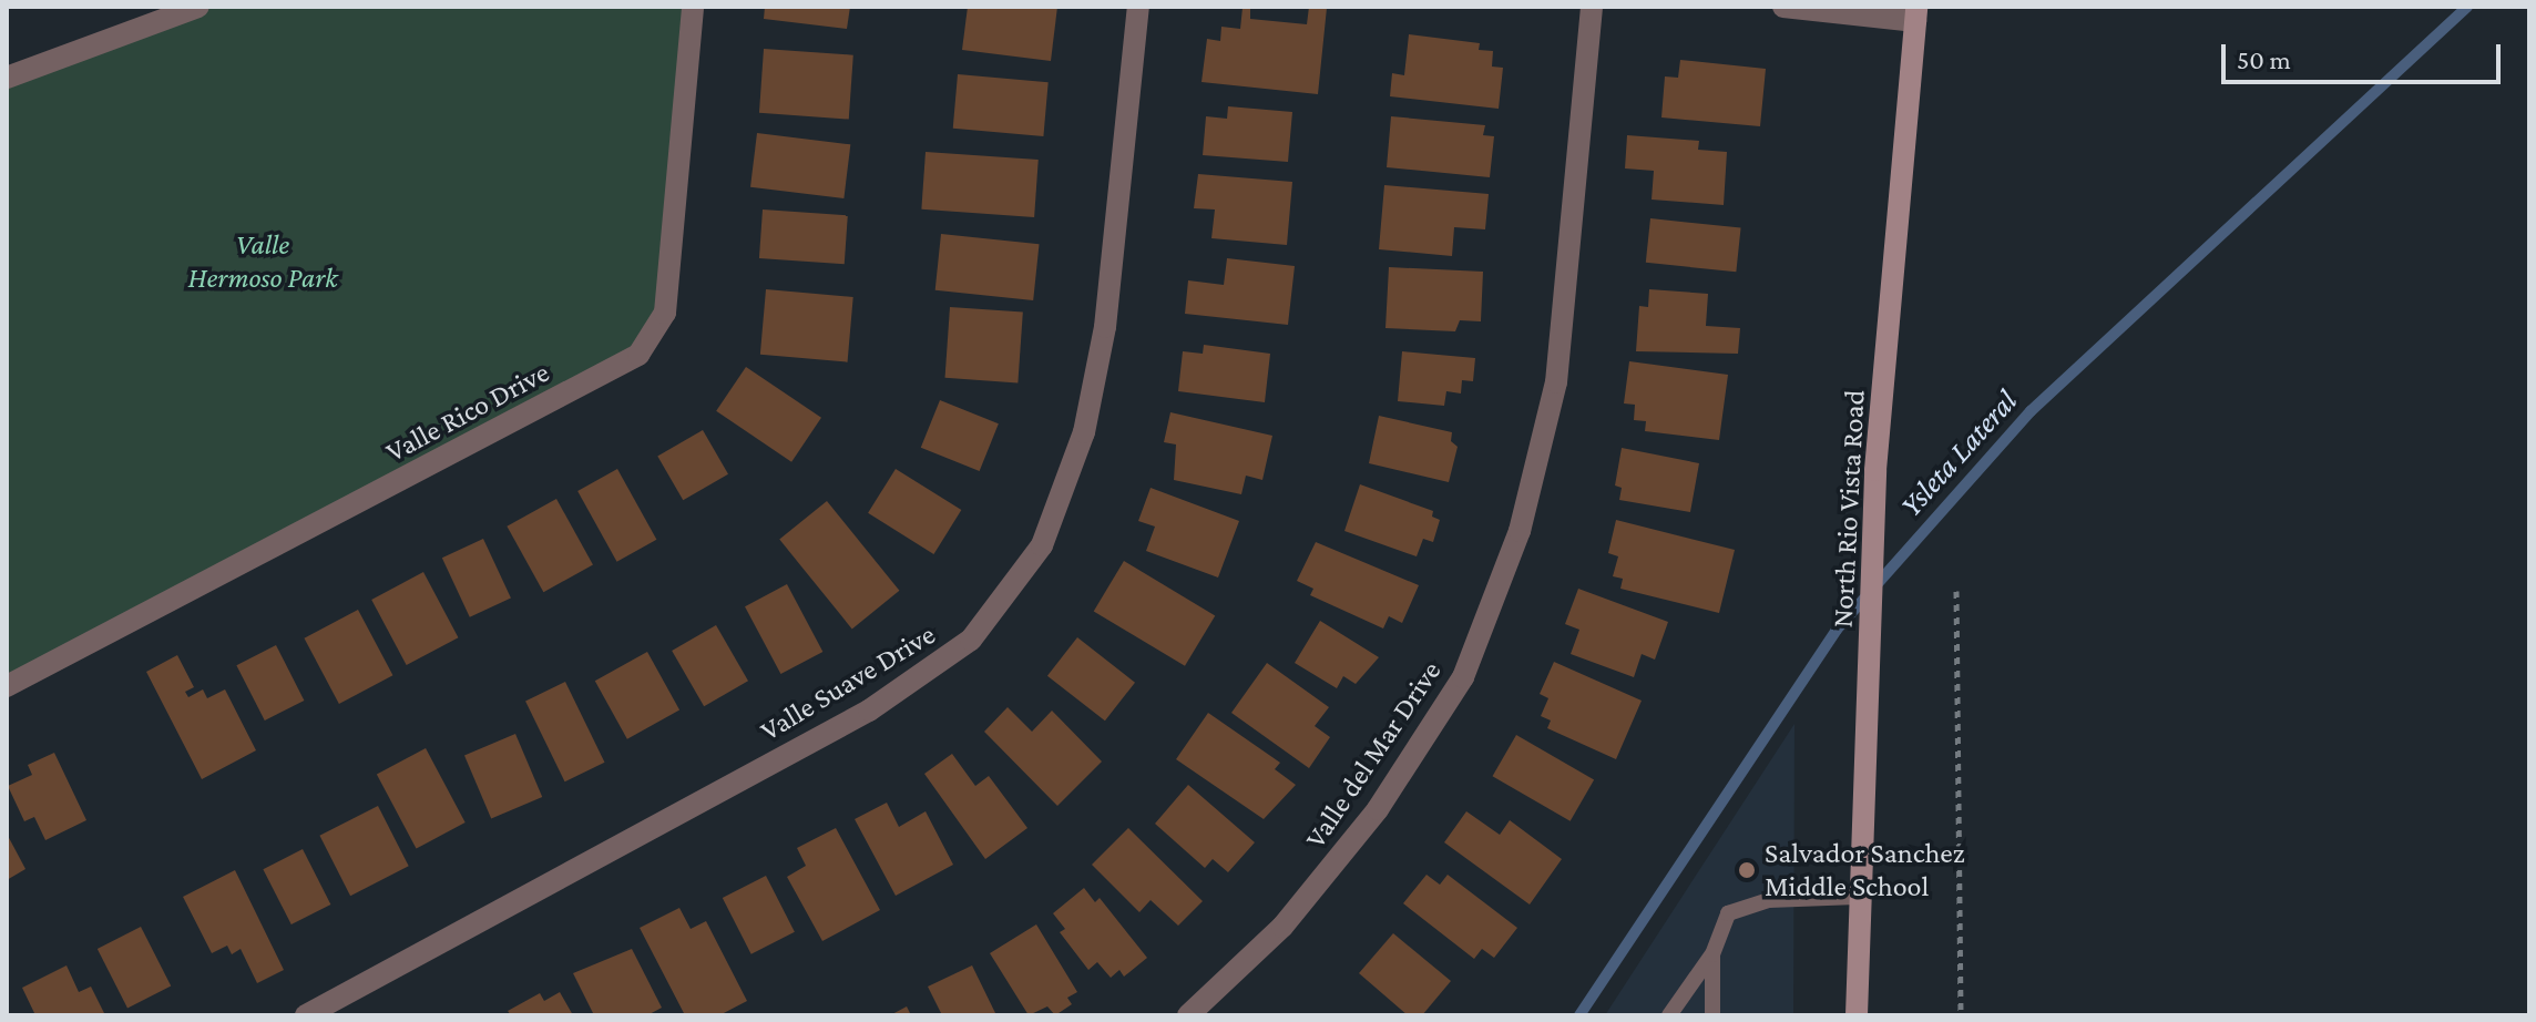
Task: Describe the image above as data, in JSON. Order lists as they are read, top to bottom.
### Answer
{
  "streets": {
    "street": [
      "Valle Rico Drive",
      "North Rio Vista Road",
      "Valle Suave Drive",
      "Valle del Mar Drive"
    ]
  },
  "water": ["Ysleta Lateral"],
  "parks": ["Valle Hermoso Park"],
  "places": ["Salvador Sanchez Middle School"],
  "scale_bar": "50 m"
}
